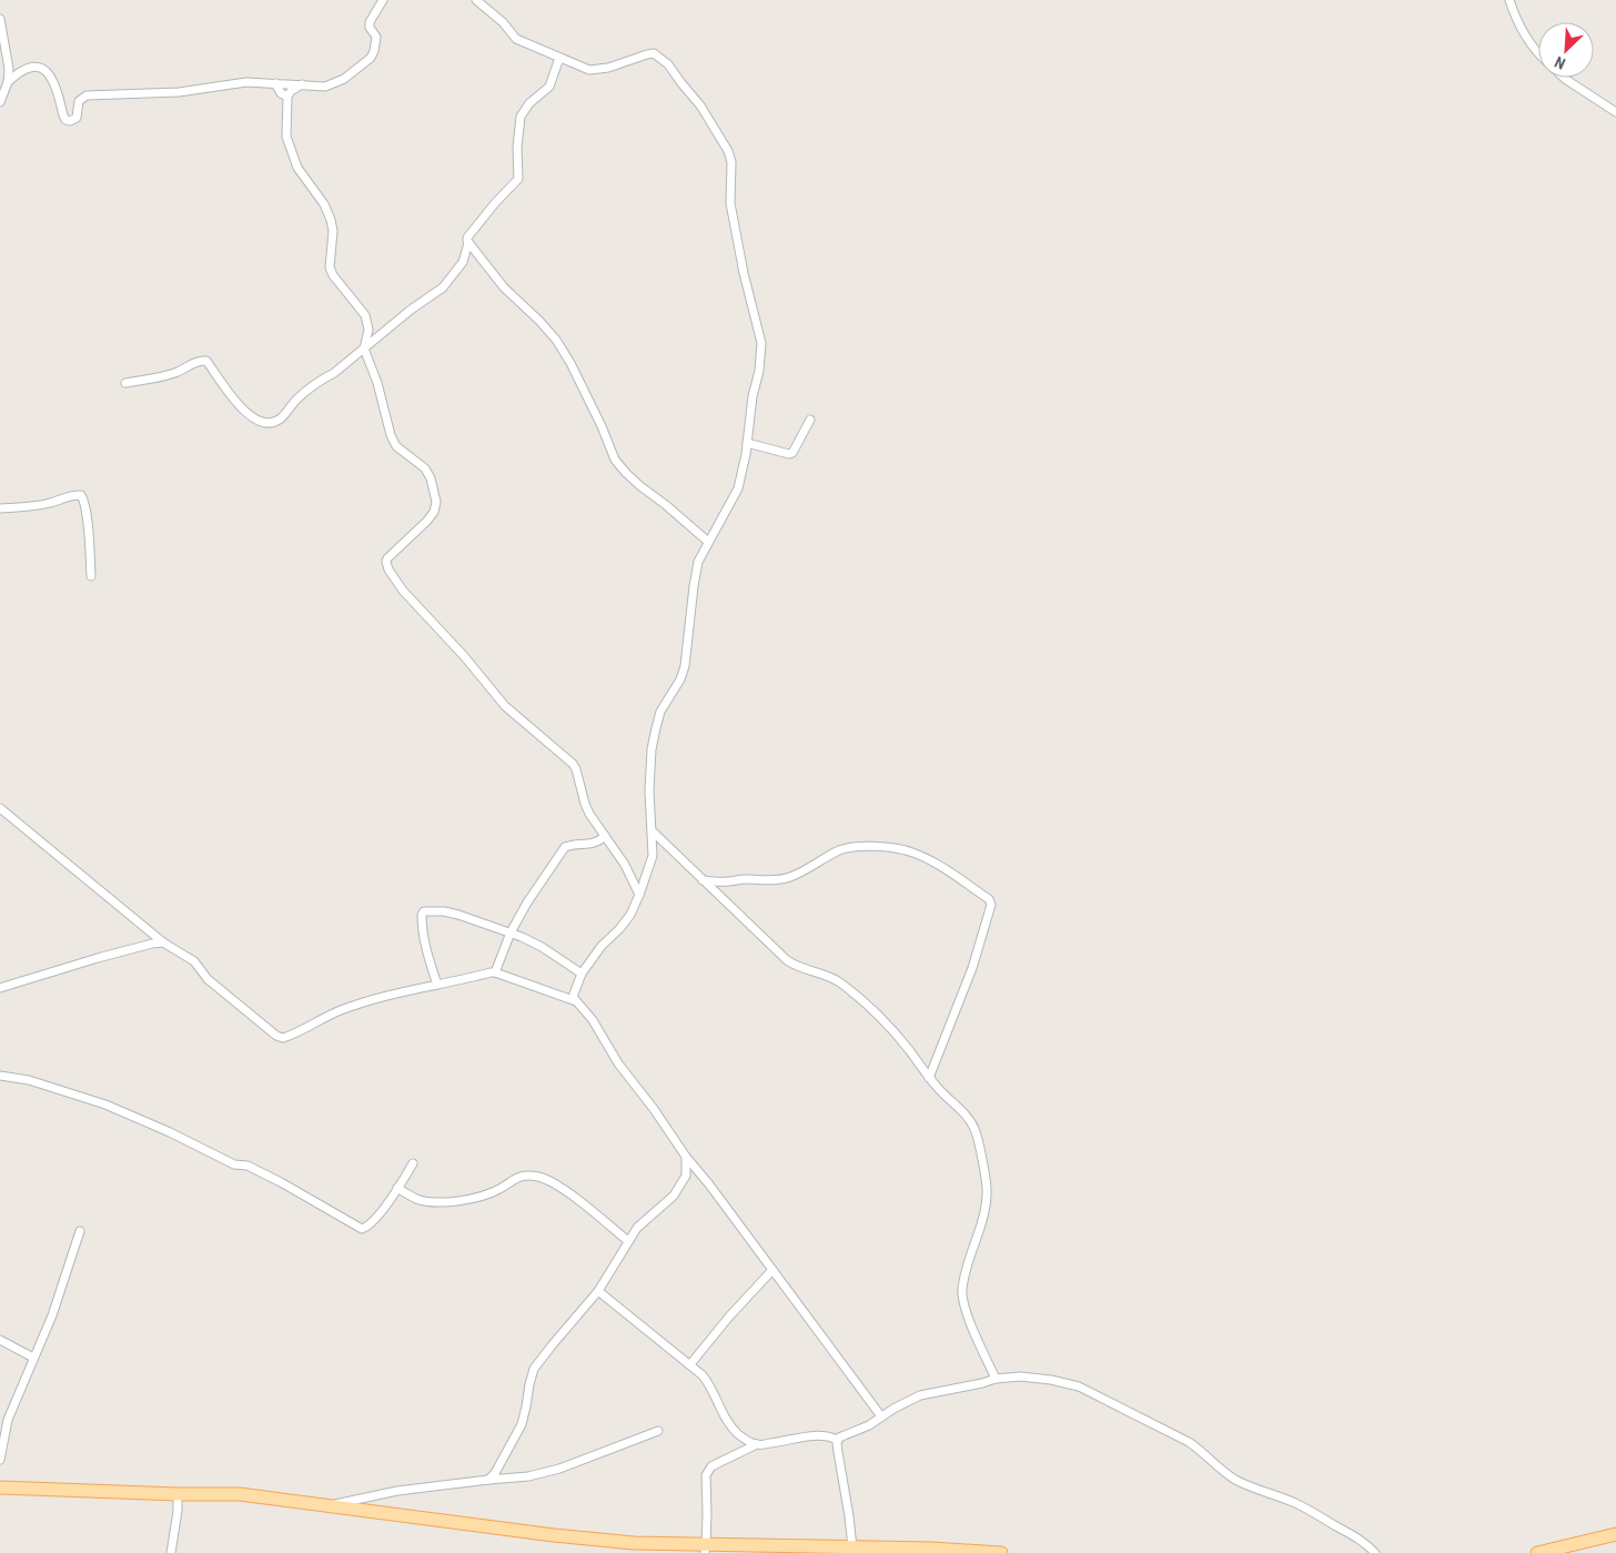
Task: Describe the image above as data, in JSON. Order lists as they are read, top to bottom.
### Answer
{
  "north": "bottom left"
}
